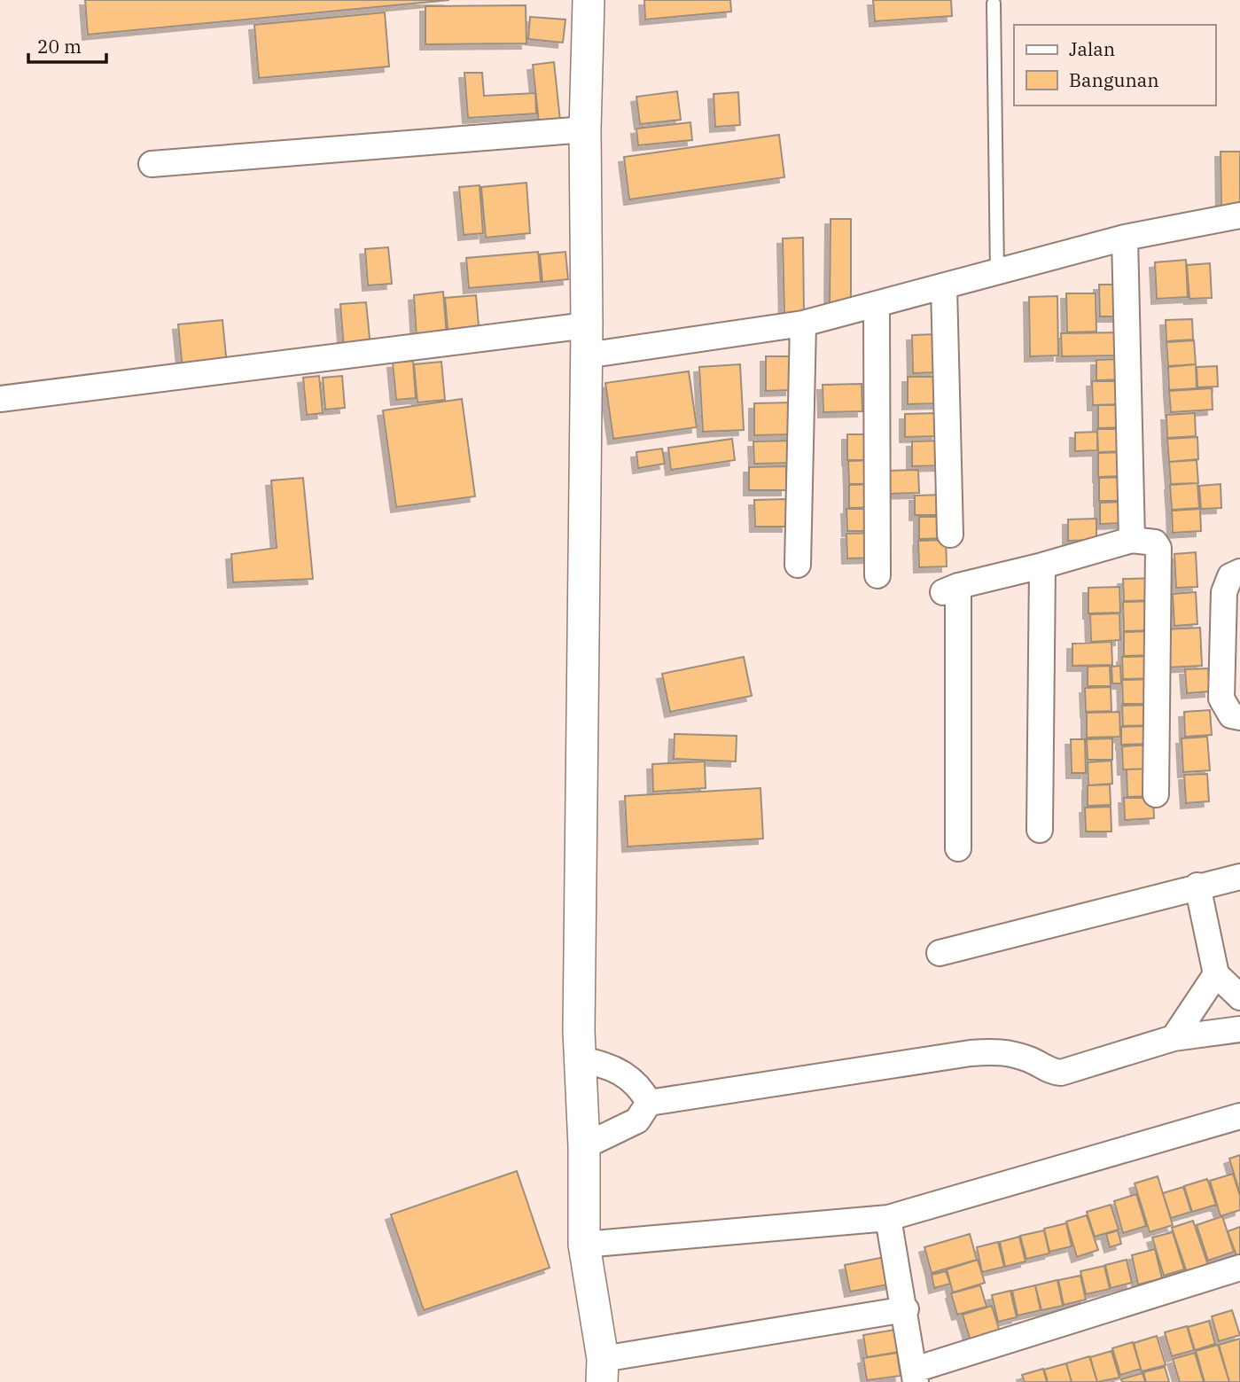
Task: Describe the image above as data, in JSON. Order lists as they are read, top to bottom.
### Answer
{
  "legend": ["Jalan", "Bangunan"],
  "scale_bar": "20 m"
}
